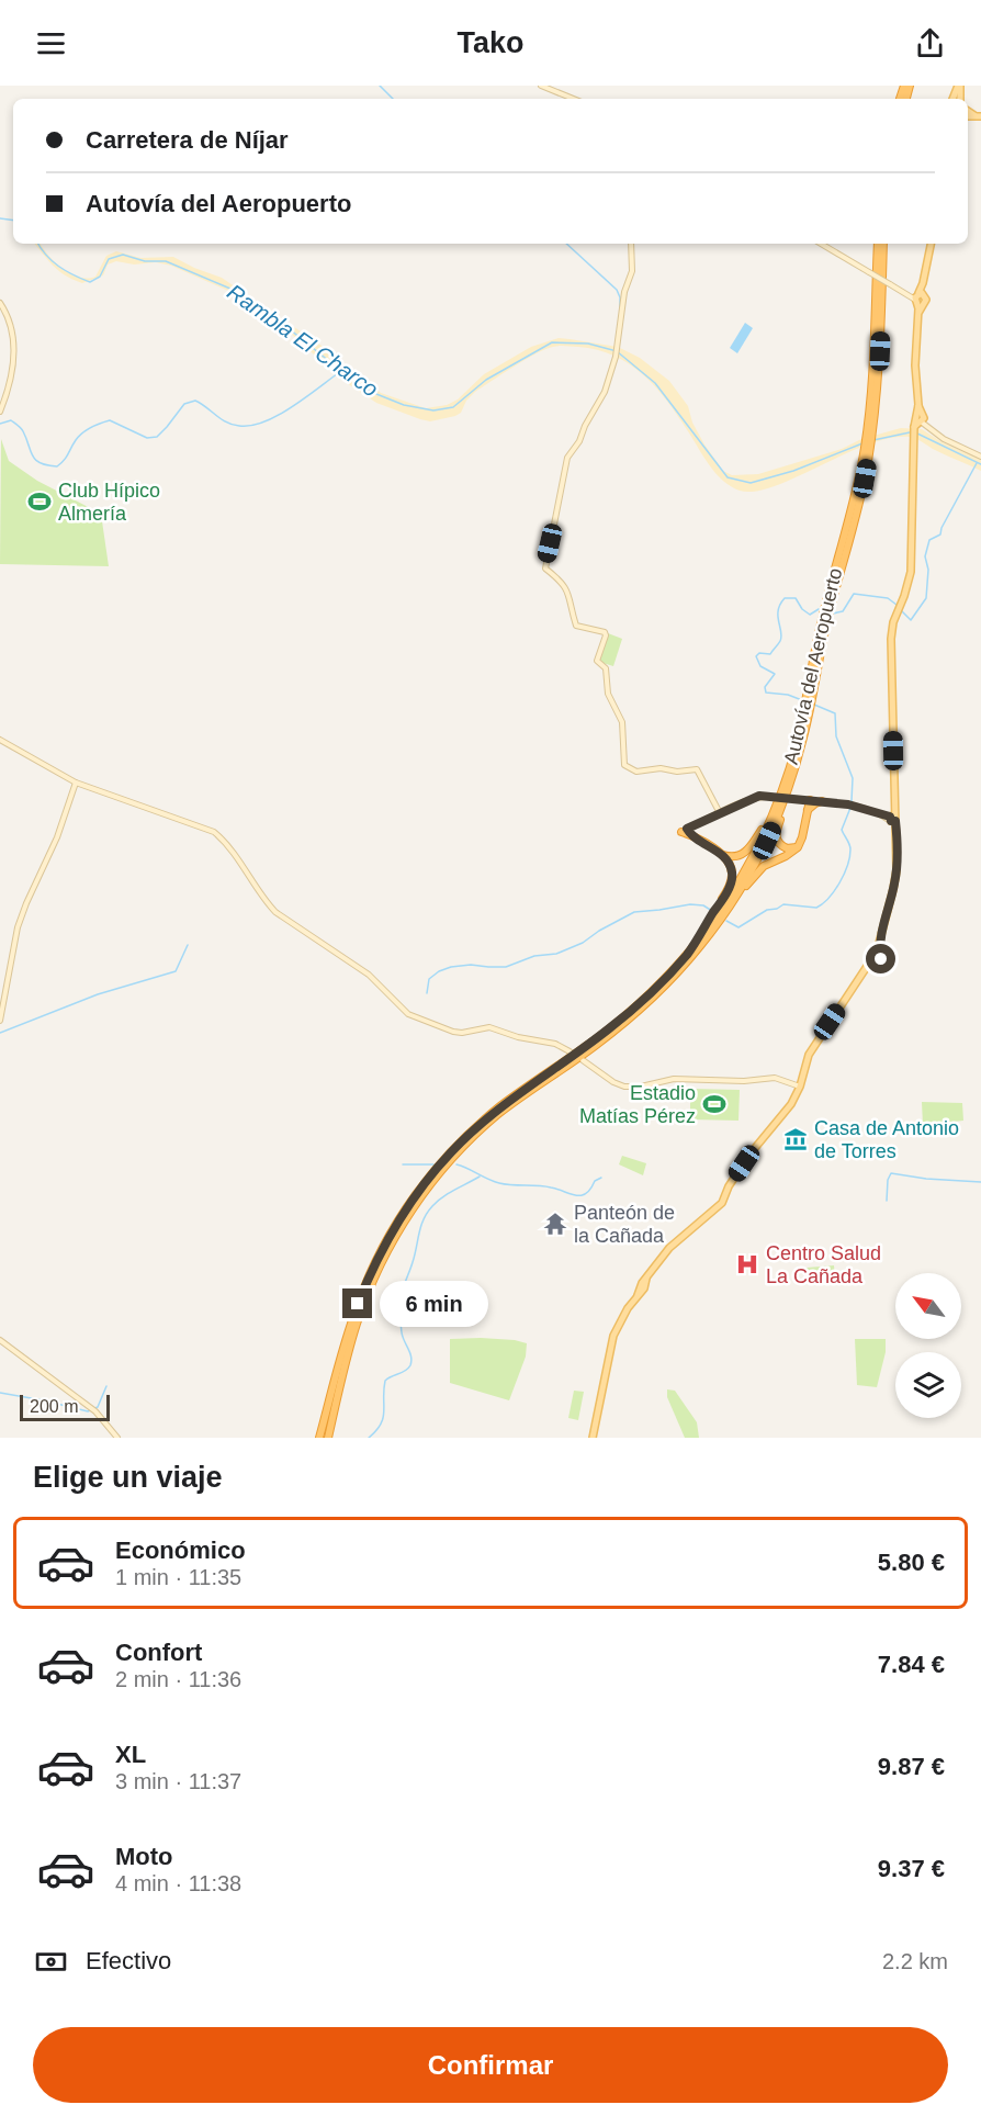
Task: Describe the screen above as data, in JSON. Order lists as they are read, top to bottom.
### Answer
{
  "streets": {
    "highway": ["Autovía del Aeropuerto"]
  },
  "water": ["Rambla El Charco"],
  "places": {
    "sports": ["Club Hípico Almería", "Estadio Matías Pérez"],
    "museum": ["Casa de Antonio de Torres"],
    "temple": ["Panteón de la Cañada"],
    "hospital": ["Centro Salud La Cañada"]
  },
  "scale_bar": "200 m",
  "north": "top left",
  "page": {
    "header": "Tako",
    "banner": ["Carretera de Níjar", "Autovía del Aeropuerto"],
    "bubble": "6 min",
    "scale": "200 m",
    "heading": "Elige un viaje",
    "list": [
      {
        "name": "Económico",
        "note": "1 min · 11:35",
        "value": "5.80 €"
      },
      {
        "name": "Confort",
        "note": "2 min · 11:36",
        "value": "7.84 €"
      },
      {
        "name": "XL",
        "note": "3 min · 11:37",
        "value": "9.87 €"
      },
      {
        "name": "Moto",
        "note": "4 min · 11:38",
        "value": "9.37 €"
      }
    ],
    "pay": ["Efectivo", "2.2 km"],
    "buttons": "Confirmar"
  }
}
